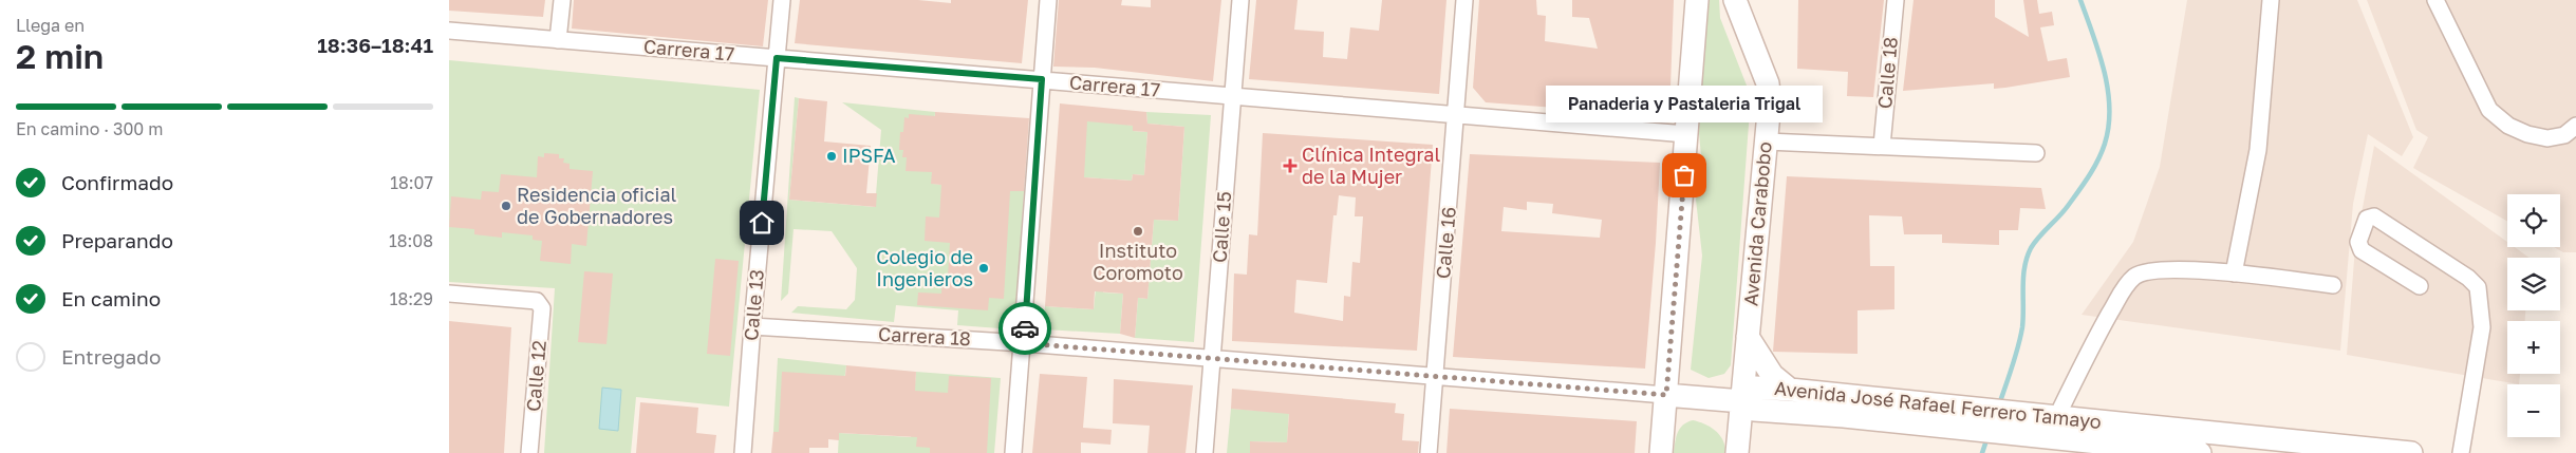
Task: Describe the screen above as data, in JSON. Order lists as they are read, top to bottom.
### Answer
{
  "streets": {
    "street": [
      "Carrera 17",
      "Calle 18",
      "Avenida Carabobo",
      "Calle 15",
      "Calle 16",
      "Calle 13",
      "Carrera 18",
      "Calle 12",
      "Avenida José Rafael Ferrero Tamayo"
    ]
  },
  "crossings": [
    ["Carrera 17", "Calle 15"],
    ["Carrera 17", "Calle 16"],
    ["Carrera 17", "Calle 13"],
    ["Avenida Carabobo", "Avenida José Rafael Ferrero Tamayo"],
    ["Calle 15", "Carrera 18"],
    ["Calle 16", "Carrera 18"],
    ["Calle 13", "Carrera 18"]
  ],
  "places": {
    "other": [
      "IPSFA",
      "Panaderia y Pastaleria Trigal",
      "Residencia oficial de Gobernadores",
      "Instituto Coromoto",
      "Colegio de Ingenieros"
    ],
    "health": ["Clínica Integral de la Mujer"]
  },
  "page": {
    "heading": ["2 min", "Llega en", "18:36–18:41"],
    "bubble": "Panaderia y Pastaleria Trigal",
    "bar": "En camino · 300 m",
    "list": [
      ["Confirmado", "18:07"],
      ["Preparando", "18:08"],
      ["En camino", "18:29"],
      "Entregado"
    ],
    "map_buttons": ["+", "−"]
  }
}
